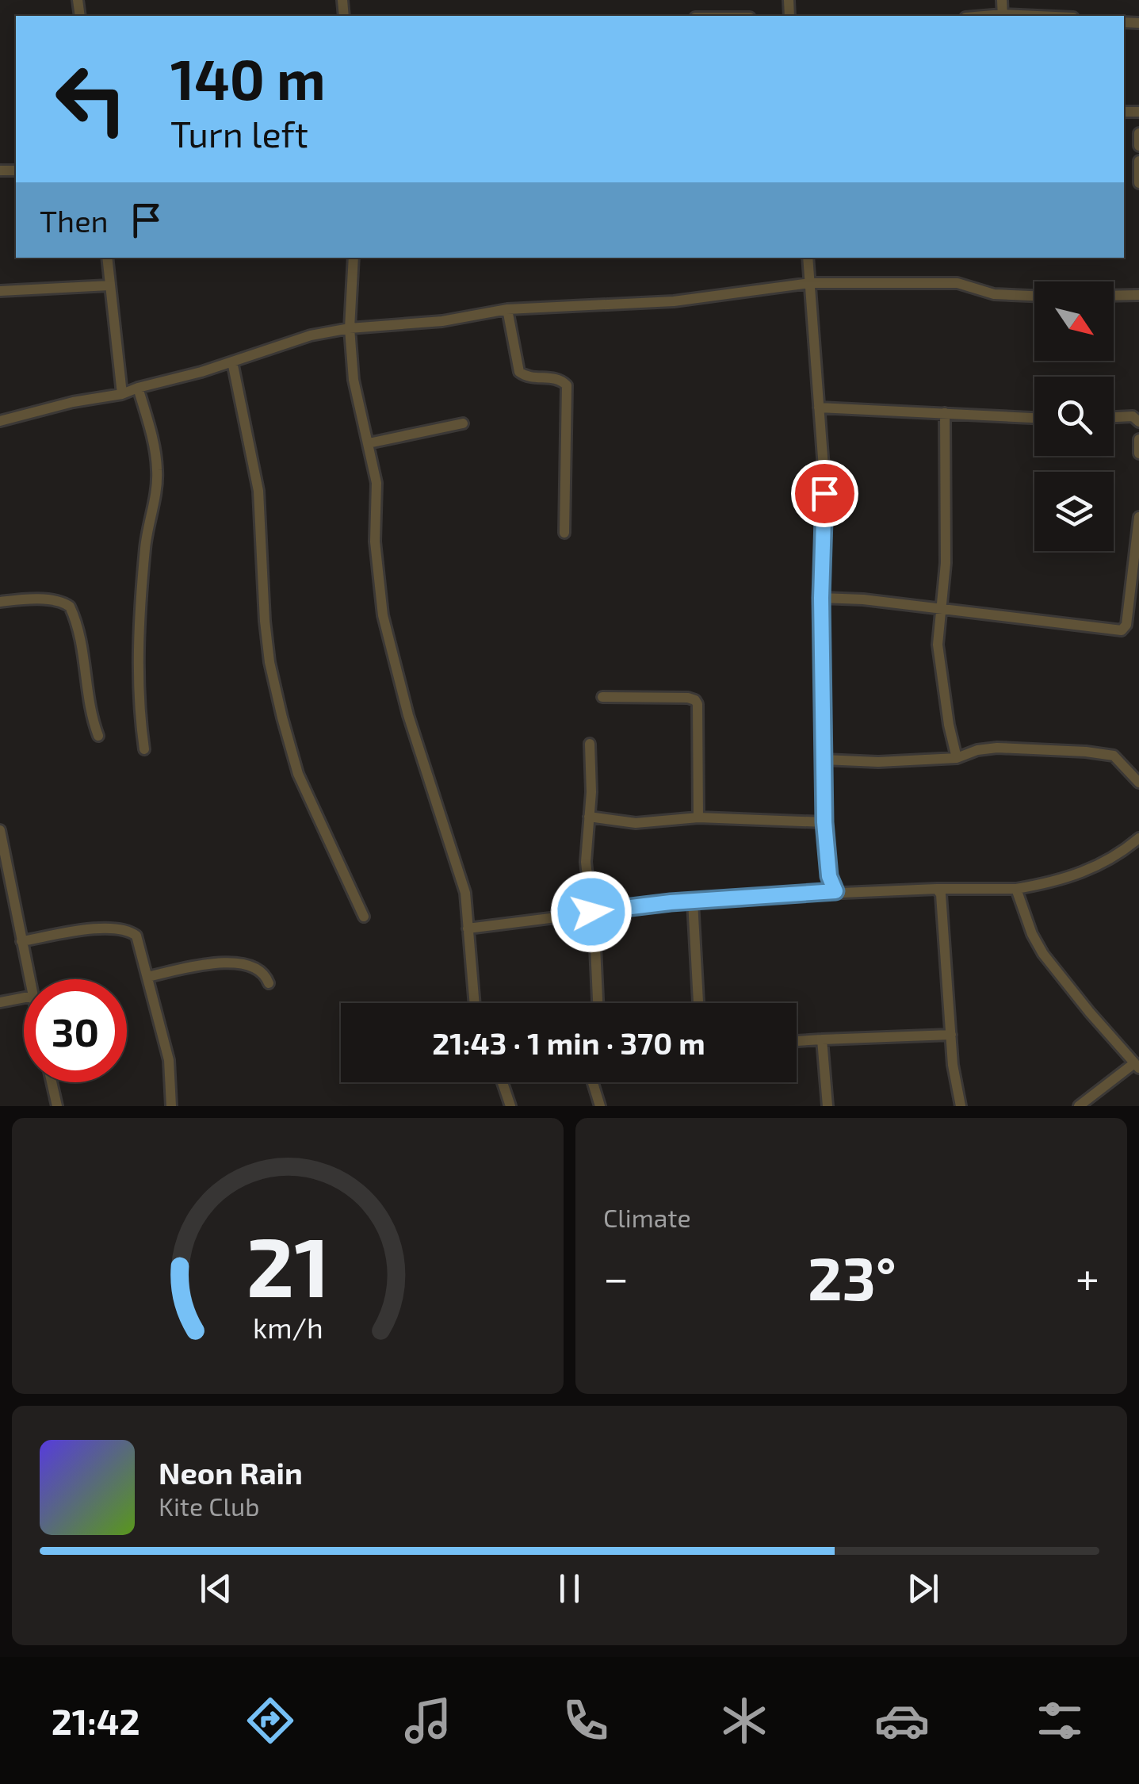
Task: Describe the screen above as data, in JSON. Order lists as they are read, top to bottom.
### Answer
{
  "north": "bottom right",
  "page": {
    "turn": ["140 m", "Turn left"],
    "then": "Then",
    "limit": "30",
    "trip": "21:43 · 1 min · 370 m",
    "tile": "Climate",
    "heat": ["−", "23°", "+"],
    "song": ["Neon Rain", "Kite Club"],
    "tabs": "21:42",
    "gauge": ["21", "km/h"]
  }
}
